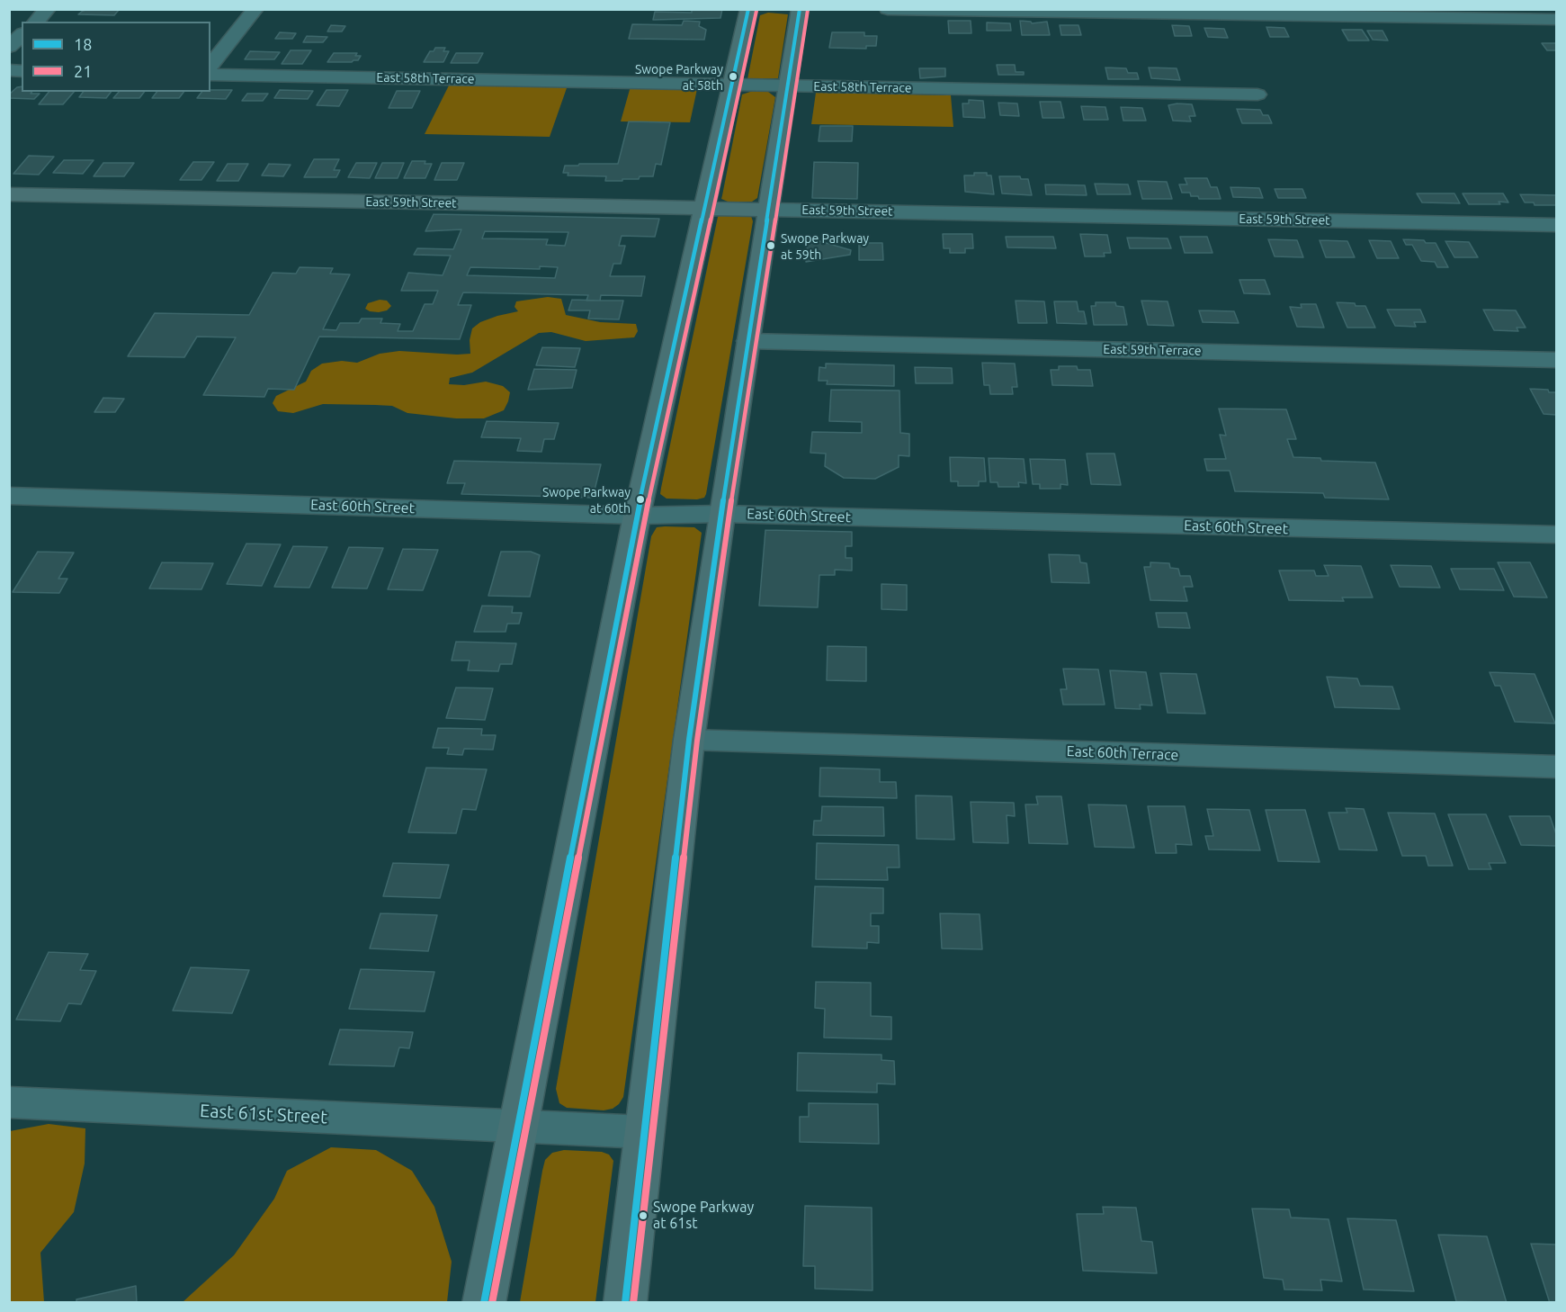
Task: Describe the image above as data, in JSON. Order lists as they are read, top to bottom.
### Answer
{
  "streets": {
    "main road": ["East 59th Street"],
    "street": [
      "East 58th Terrace",
      "East 59th Terrace",
      "East 60th Street",
      "East 60th Terrace",
      "East 61st Street"
    ]
  },
  "places": [
    "Swope Parkway at 58th",
    "Swope Parkway at 59th",
    "Swope Parkway at 60th",
    "Swope Parkway at 61st"
  ],
  "lines": ["transit line 18", "transit line 21"],
  "legend": ["18", "21"]
}
